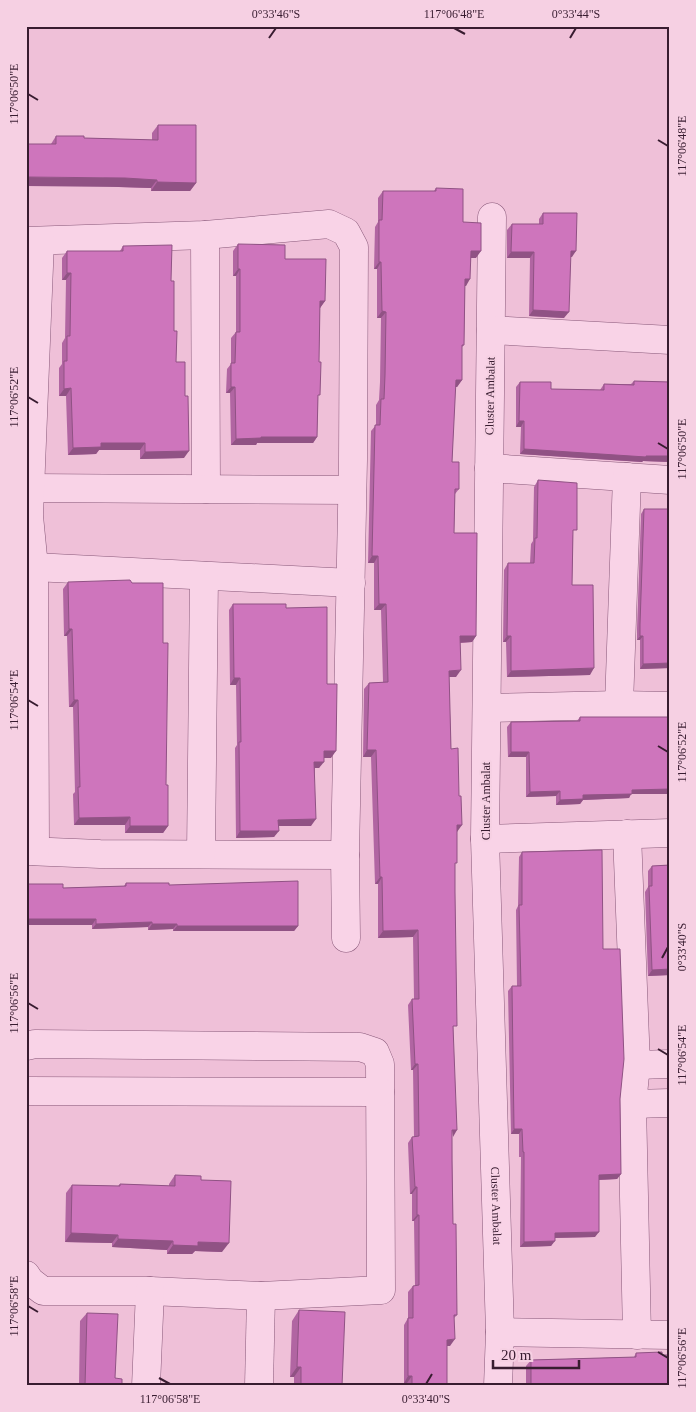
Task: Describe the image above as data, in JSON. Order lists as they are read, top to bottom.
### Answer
{
  "streets": {
    "street": ["Cluster Ambalat"]
  },
  "scale_bar": "20 m",
  "coordinates": [
    "0°33'46\"S",
    "117°06'48\"E",
    "0°33'44\"S",
    "117°06'50\"E",
    "117°06'52\"E",
    "117°06'54\"E",
    "0°33'40\"S",
    "117°06'56\"E",
    "117°06'58\"E"
  ]
}
